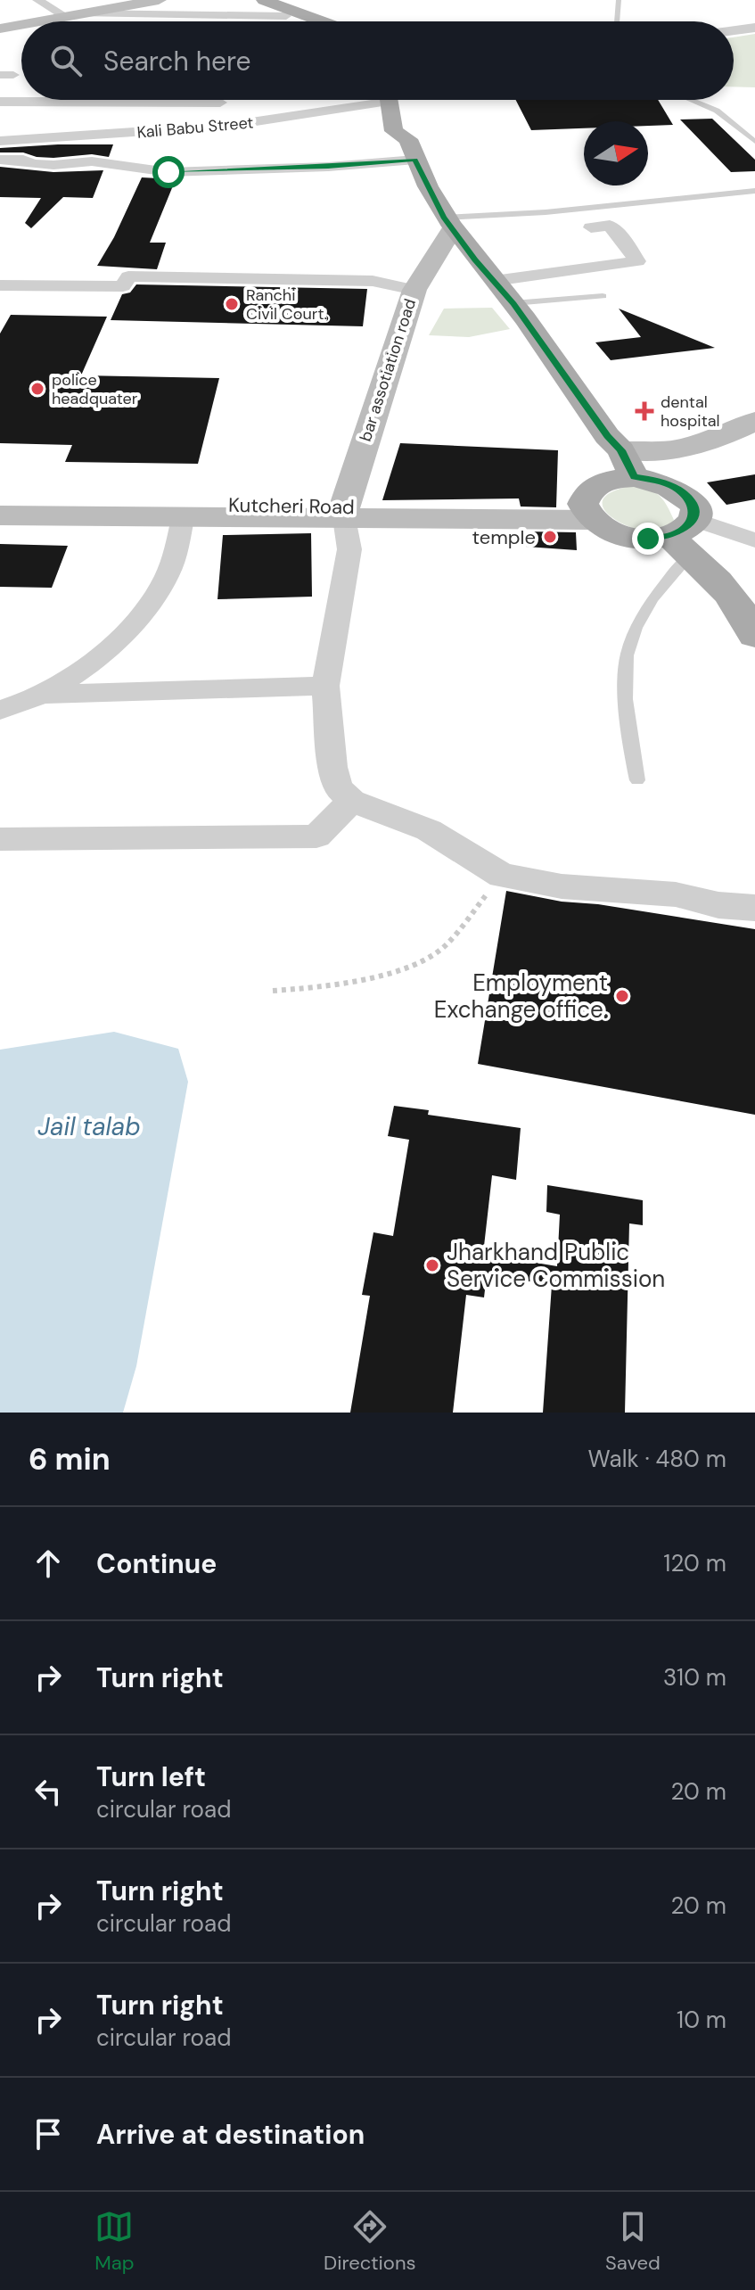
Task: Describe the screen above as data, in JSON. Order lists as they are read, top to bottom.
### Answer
{
  "streets": {
    "main road": ["bar assotiation road", "Kutcheri Road"],
    "street": ["Kali Babu Street"]
  },
  "crossings": [
    ["bar assotiation road", "Kutcheri Road"]
  ],
  "water": ["Jail talab"],
  "places": {
    "other": [
      "Ranchi Civil Court.",
      "police headquater",
      "temple",
      "Employment Exchange office.",
      "Jharkhand Public Service Commission"
    ],
    "health": ["dental hospital"]
  },
  "north": "right",
  "page": {
    "search": "Search here",
    "heading": ["6 min", "Walk · 480 m"],
    "list": [
      ["Continue", "120 m"],
      ["Turn right", "310 m"],
      ["Turn left", "circular road", "20 m"],
      ["Turn right", "circular road", "20 m"],
      ["Turn right", "circular road", "10 m"],
      "Arrive at destination"
    ],
    "nav": ["Map", "Directions", "Saved"]
  }
}
